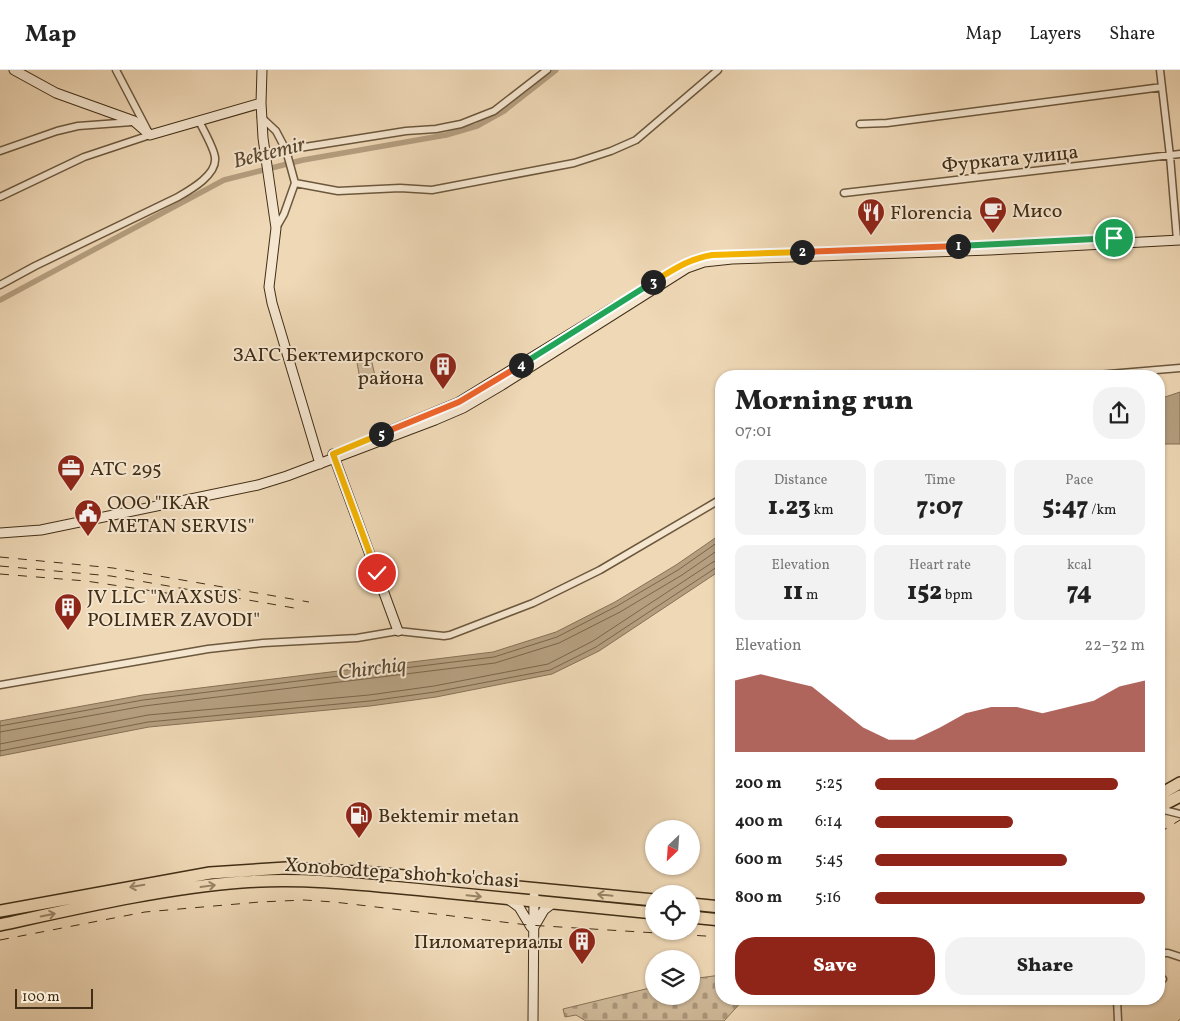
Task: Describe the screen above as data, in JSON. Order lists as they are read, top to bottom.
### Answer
{
  "streets": {
    "highway": ["Xonobodtepa shoh ko'chasi"],
    "street": ["Фурката улица"]
  },
  "water": ["Bektemir", "Chirchiq"],
  "places": {
    "cafe": ["Мисо"],
    "restaurant": ["Florencia"],
    "building": ["ЗАГС Бектемирского района", "JV LLC \"MAXSUS POLIMER ZAVODI\"", "Пиломатериалы"],
    "office": ["ATC 295"],
    "public building": ["OOO \"IKAR METAN SERVIS\""],
    "fuel station": ["Bektemir metan"]
  },
  "scale_bar": "100 m",
  "north": "bottom left",
  "page": {
    "header": "Map",
    "nav": ["Map", "Layers", "Share"],
    "pins": [
      "1",
      "2",
      "3",
      "4",
      "5"
    ],
    "heading": ["Morning run", "07:01"],
    "stats": [
      ["Distance", "1.23 km"],
      ["Time", "7:07"],
      ["Pace", "5:47 /km"],
      ["Elevation", "11 m"],
      ["Heart rate", "152 bpm"],
      ["kcal", "74"]
    ],
    "chart": ["Elevation", "22–32 m"],
    "list": [
      {
        "name": "200 m",
        "note": "5:25"
      },
      {
        "name": "400 m",
        "note": "6:14"
      },
      {
        "name": "600 m",
        "note": "5:45"
      },
      {
        "name": "800 m",
        "note": "5:16"
      }
    ],
    "buttons": ["Save", "Share"],
    "scale": "100 m"
  }
}
